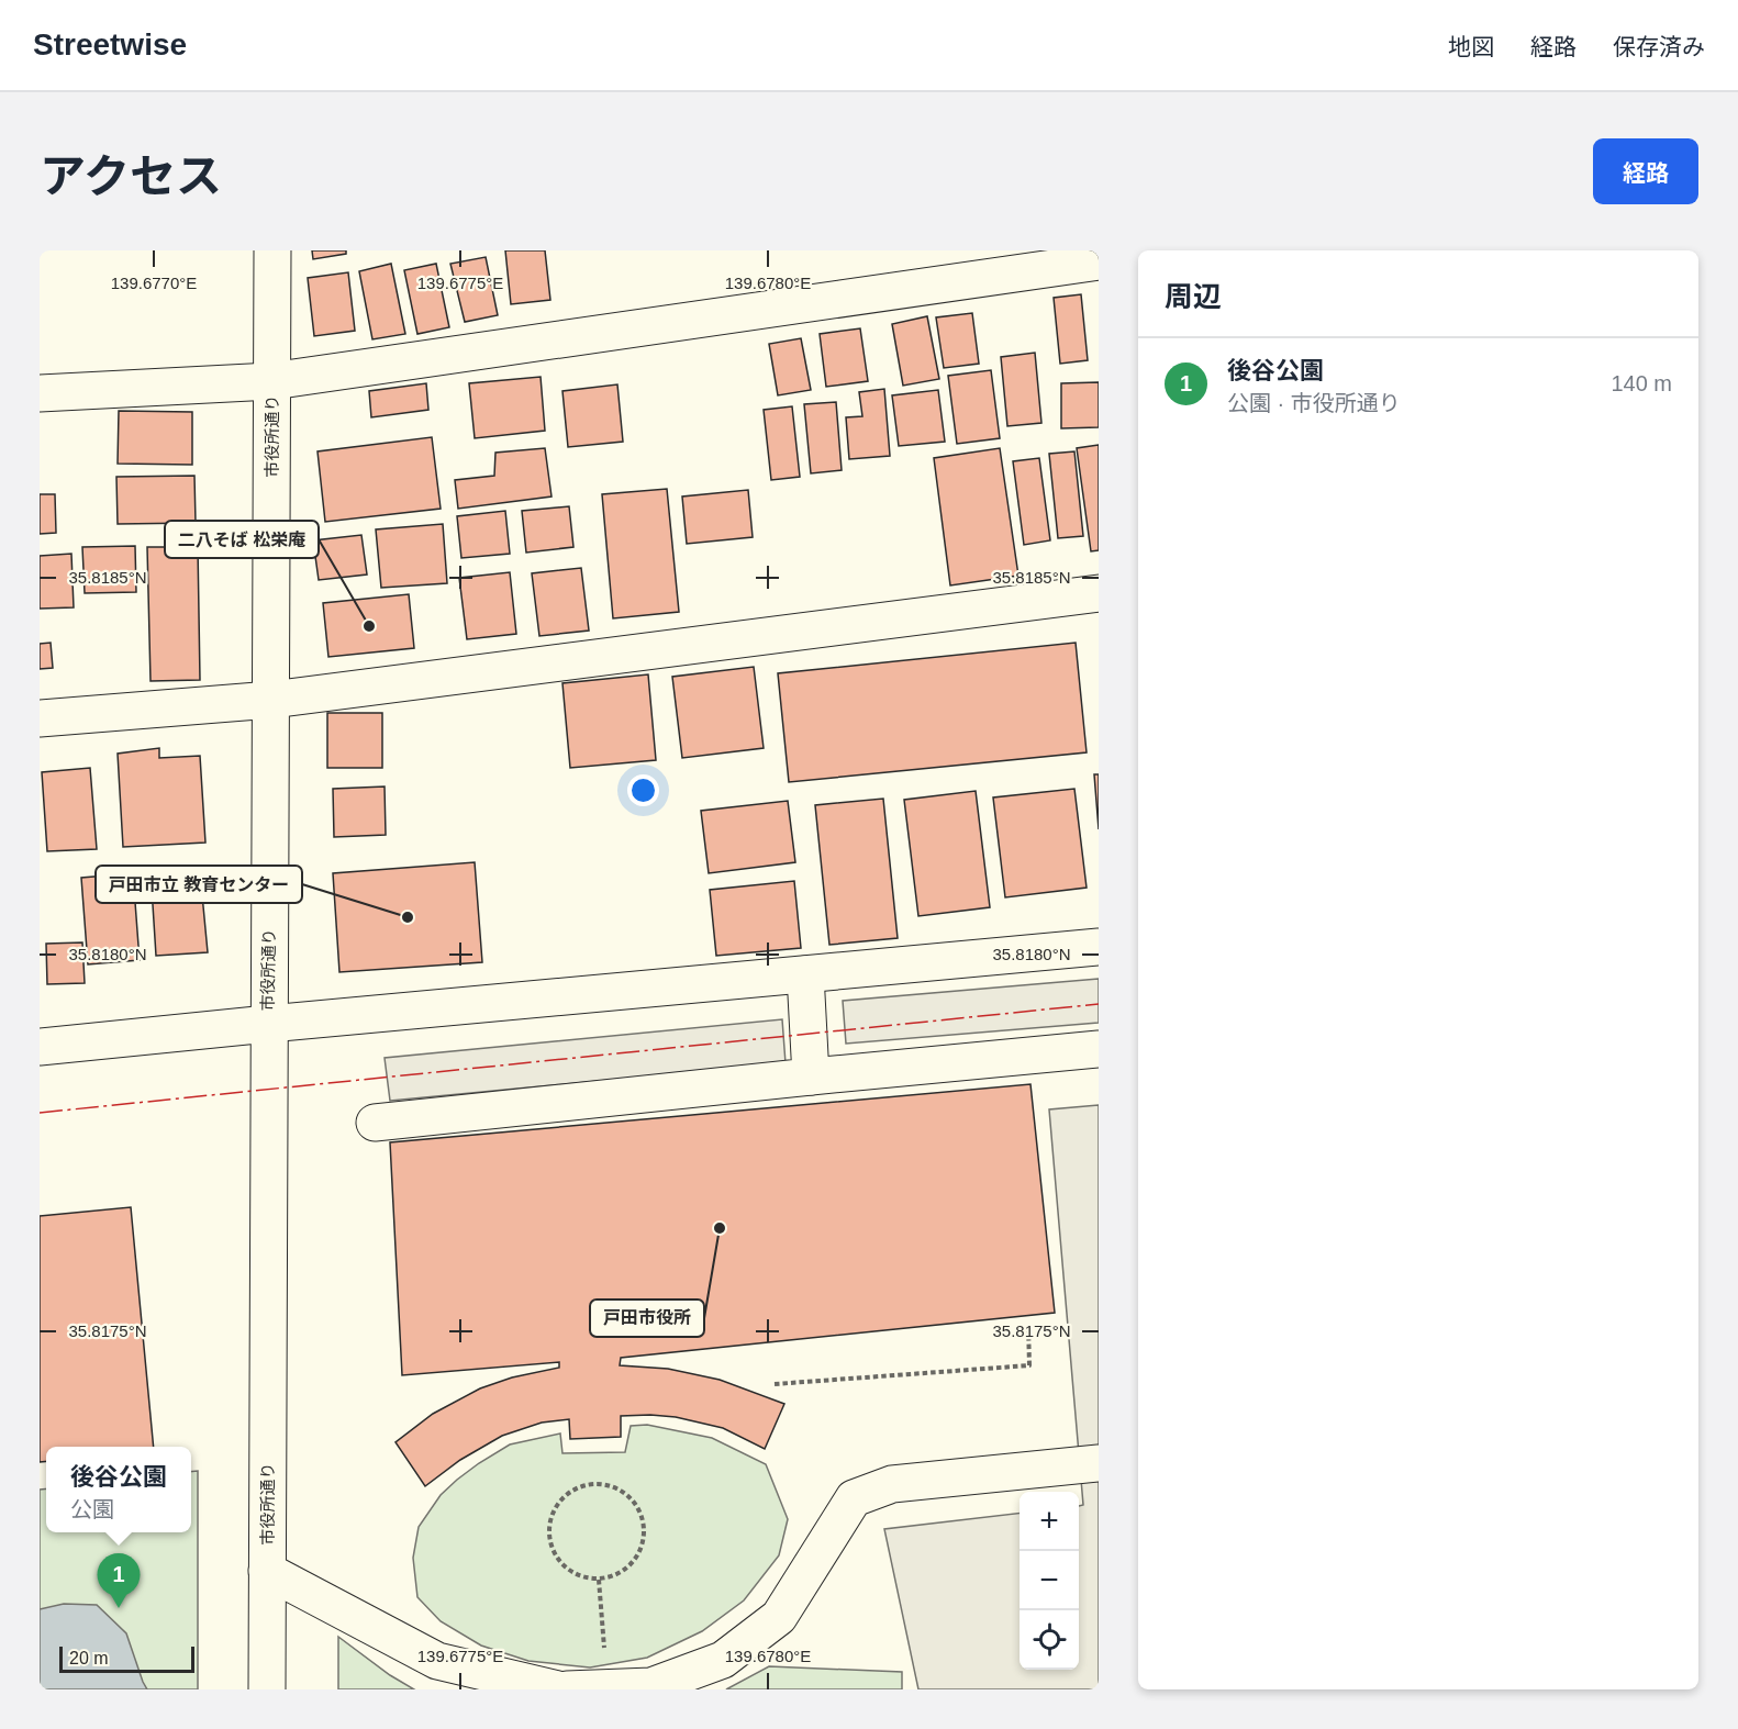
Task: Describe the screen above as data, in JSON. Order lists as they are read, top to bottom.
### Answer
{
  "streets": {
    "street": ["市役所通り"]
  },
  "places": ["二八そば 松栄庵", "戸田市立 教育センター", "戸田市役所"],
  "scale_bar": "20 m",
  "page": {
    "header": "Streetwise",
    "nav": ["地図", "経路", "保存済み"],
    "title": "アクセス",
    "buttons": "経路",
    "heading": "周辺",
    "list": [
      {
        "mark": "1",
        "name": "後谷公園",
        "note": "公園 · 市役所通り",
        "value": "140 m"
      }
    ],
    "popup": ["後谷公園", "公園"],
    "map_buttons": ["+", "−"],
    "pins": "1",
    "scale": "20 m"
  },
  "coordinates": [
    "139.6770°E",
    "139.6775°E",
    "139.6780°E",
    "35.8185°N",
    "35.8180°N",
    "35.8175°N"
  ]
}
